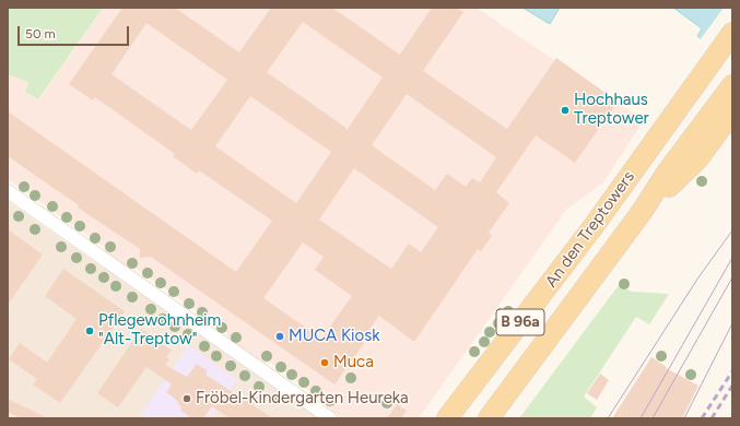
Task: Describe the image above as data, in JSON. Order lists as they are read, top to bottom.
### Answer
{
  "streets": {
    "main road": ["An den Treptowers", "B 96a"]
  },
  "crossings": [
    ["An den Treptowers", "B 96a"]
  ],
  "places": [
    "Hochhaus Treptower",
    "Pflegewohnheim \"Alt-Treptow\"",
    "MUCA Kiosk",
    "Muca",
    "Fröbel-Kindergarten Heureka"
  ],
  "scale_bar": "50 m"
}
